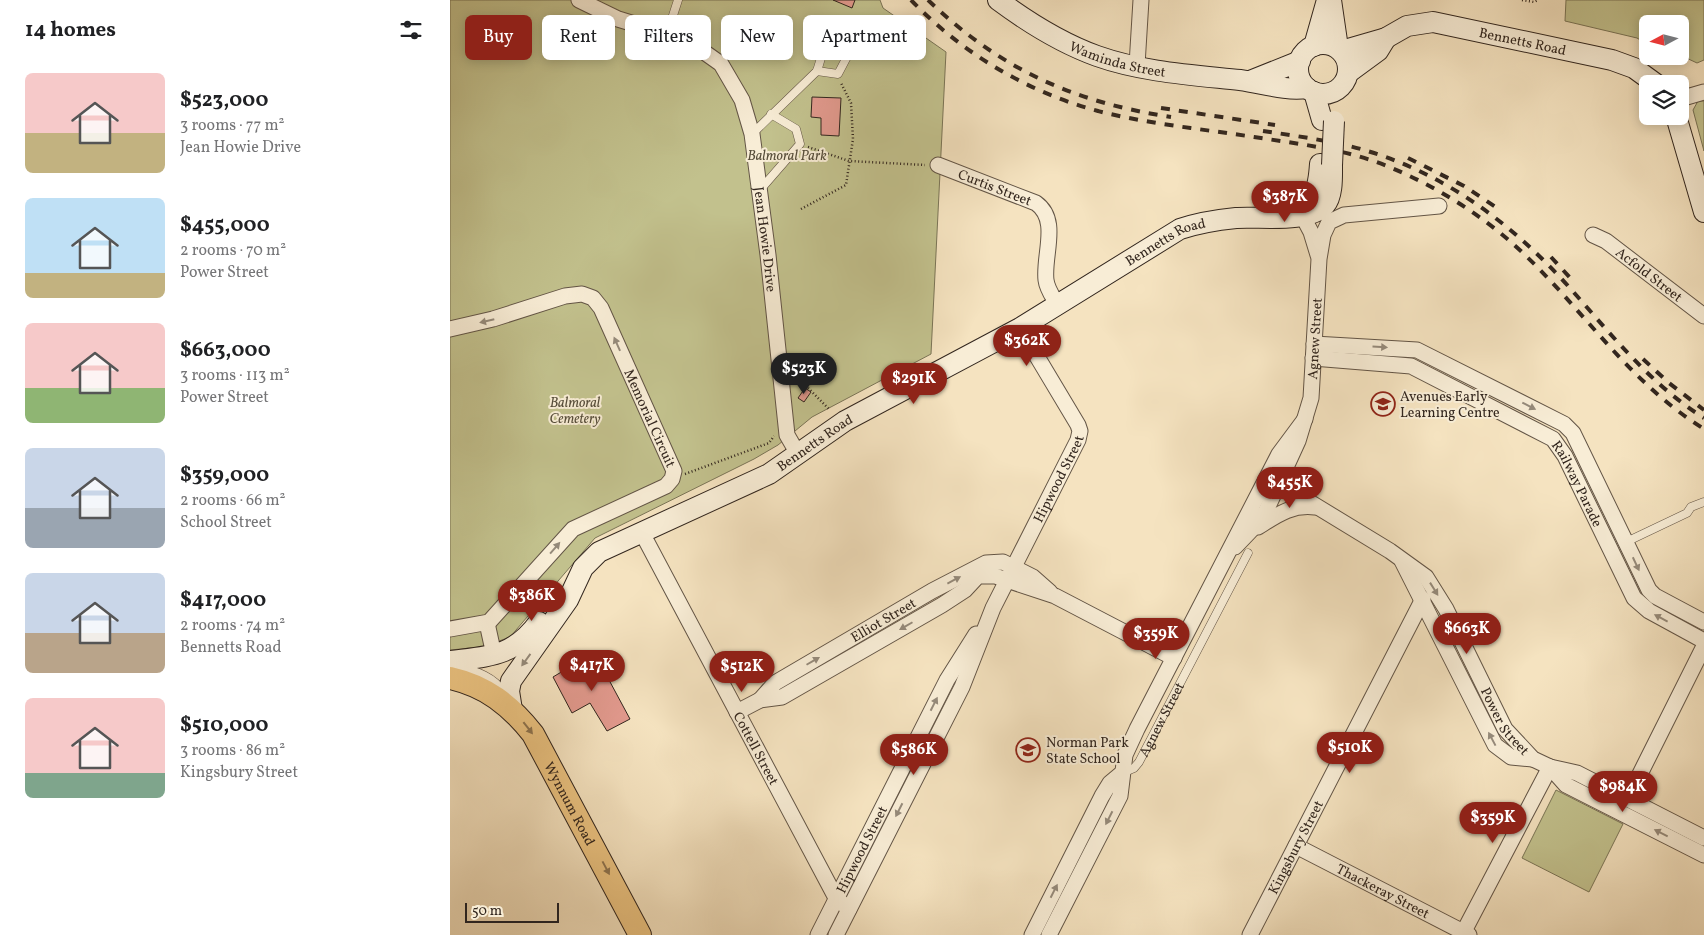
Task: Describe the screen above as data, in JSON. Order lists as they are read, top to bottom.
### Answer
{
  "streets": {
    "main road": ["Bennetts Road", "Waminda Street", "Wynnum Road"],
    "street": [
      "Curtis Street",
      "Jean Howie Drive",
      "Acfold Street",
      "Agnew Street",
      "Memorial Circuit",
      "Hipwood Street",
      "Railway Parade",
      "Elliot Street",
      "Power Street",
      "Cottell Street",
      "Kingsbury Street",
      "Thackeray Street"
    ]
  },
  "crossings": [
    ["Bennetts Road", "Waminda Street"],
    ["Bennetts Road", "Curtis Street"],
    ["Bennetts Road", "Jean Howie Drive"],
    ["Bennetts Road", "Agnew Street"],
    ["Bennetts Road", "Hipwood Street"],
    ["Bennetts Road", "Cottell Street"],
    ["Bennetts Road", "Wynnum Road"],
    ["Agnew Street", "Railway Parade"],
    ["Agnew Street", "Elliot Street"],
    ["Agnew Street", "Power Street"],
    ["Hipwood Street", "Elliot Street"],
    ["Hipwood Street", "Cottell Street"],
    ["Elliot Street", "Cottell Street"],
    ["Power Street", "Kingsbury Street"],
    ["Kingsbury Street", "Thackeray Street"]
  ],
  "one_way": ["Wynnum Road"],
  "parks": ["Balmoral Park", "Balmoral Cemetery"],
  "places": {
    "school or university": ["Avenues Early Learning Centre", "Norman Park State School"]
  },
  "scale_bar": "50 m",
  "north": "left",
  "page": {
    "heading": "14 homes",
    "chip": [
      "Buy",
      "Rent",
      "Filters",
      "New",
      "Apartment"
    ],
    "list": [
      {
        "name": "$523,000",
        "note": "3 rooms · 77 m² · Jean Howie Drive"
      },
      {
        "name": "$455,000",
        "note": "2 rooms · 70 m² · Power Street"
      },
      {
        "name": "$663,000",
        "note": "3 rooms · 113 m² · Power Street"
      },
      {
        "name": "$359,000",
        "note": "2 rooms · 66 m² · School Street"
      },
      {
        "name": "$417,000",
        "note": "2 rooms · 74 m² · Bennetts Road"
      },
      {
        "name": "$510,000",
        "note": "3 rooms · 86 m² · Kingsbury Street"
      }
    ],
    "price": [
      "$387K",
      "$362K",
      "$523K",
      "$291K",
      "$455K",
      "$386K",
      "$663K",
      "$359K",
      "$417K",
      "$512K",
      "$510K",
      "$586K",
      "$984K",
      "$359K"
    ],
    "scale": "50 m"
  }
}
